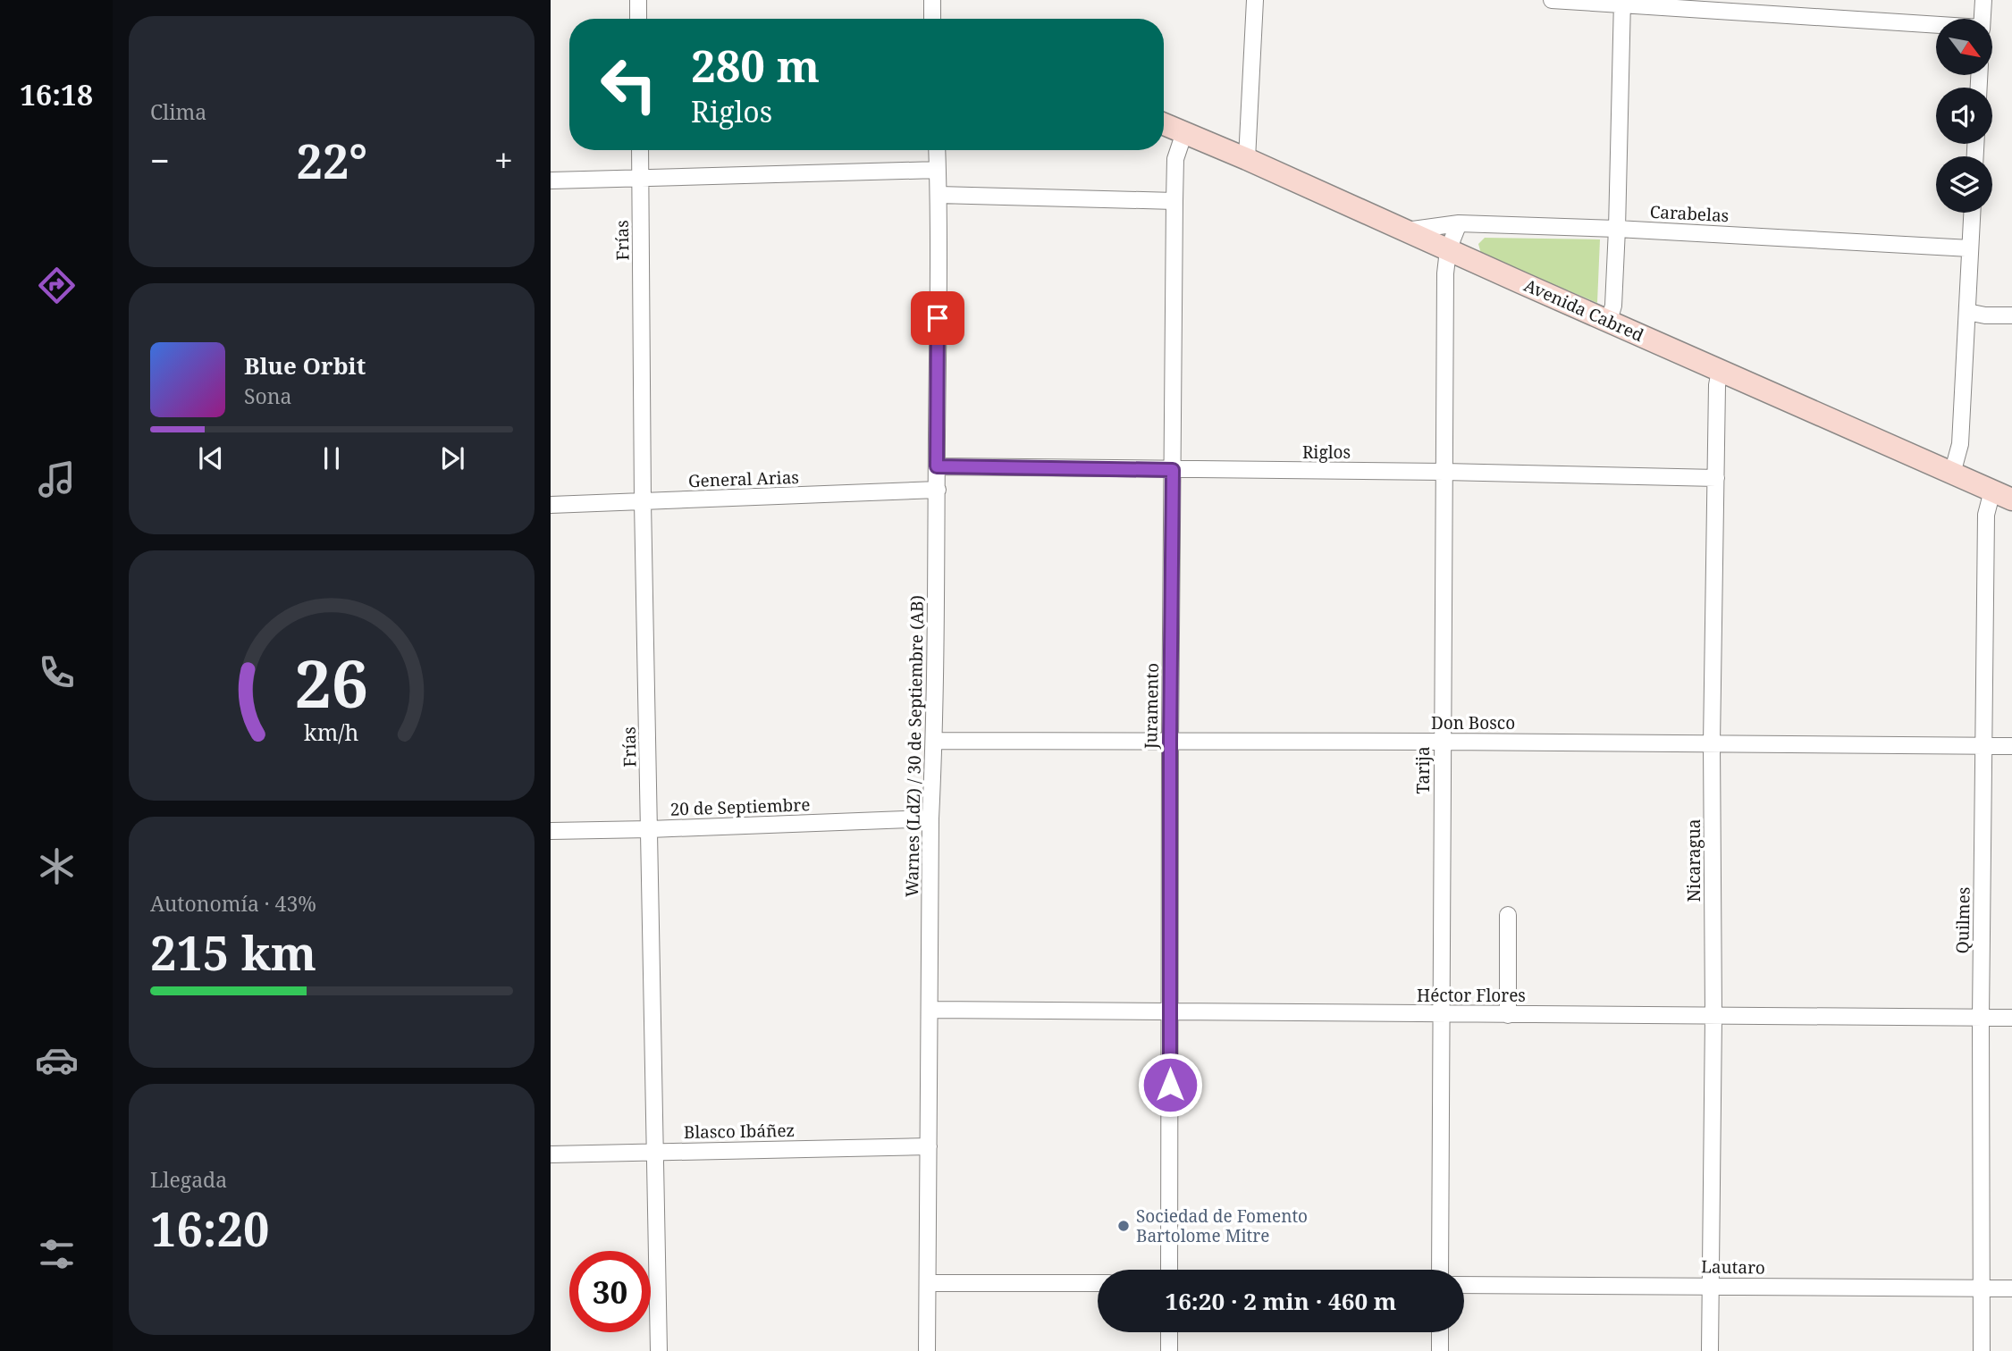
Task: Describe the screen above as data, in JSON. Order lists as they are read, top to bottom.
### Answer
{
  "streets": {
    "street": [
      "Carabelas",
      "Frías",
      "Avenida Cabred",
      "Riglos",
      "General Arias",
      "Juramento",
      "Don Bosco",
      "Warnes (LdZ) / 30 de Septiembre (AB)",
      "Tarija",
      "20 de Septiembre",
      "Nicaragua",
      "Quilmes",
      "Héctor Flores",
      "Blasco Ibáñez",
      "Lautaro"
    ]
  },
  "crossings": [
    ["Carabelas", "Avenida Cabred"],
    ["Carabelas", "Tarija"],
    ["Frías", "General Arias"],
    ["Frías", "20 de Septiembre"],
    ["Frías", "Blasco Ibáñez"],
    ["Avenida Cabred", "Juramento"],
    ["Avenida Cabred", "Tarija"],
    ["Avenida Cabred", "Nicaragua"],
    ["Avenida Cabred", "Quilmes"],
    ["Riglos", "Juramento"],
    ["Riglos", "Warnes (LdZ) / 30 de Septiembre (AB)"],
    ["Riglos", "Tarija"],
    ["Riglos", "Nicaragua"],
    ["General Arias", "Warnes (LdZ) / 30 de Septiembre (AB)"],
    ["Juramento", "Don Bosco"],
    ["Juramento", "Héctor Flores"],
    ["Don Bosco", "Warnes (LdZ) / 30 de Septiembre (AB)"],
    ["Don Bosco", "Tarija"],
    ["Don Bosco", "Nicaragua"],
    ["Don Bosco", "Quilmes"],
    ["Warnes (LdZ) / 30 de Septiembre (AB)", "20 de Septiembre"],
    ["Warnes (LdZ) / 30 de Septiembre (AB)", "Héctor Flores"],
    ["Warnes (LdZ) / 30 de Septiembre (AB)", "Blasco Ibáñez"],
    ["Tarija", "Héctor Flores"],
    ["Nicaragua", "Héctor Flores"],
    ["Nicaragua", "Lautaro"],
    ["Quilmes", "Héctor Flores"],
    ["Quilmes", "Lautaro"]
  ],
  "places": ["Sociedad de Fomento Bartolome Mitre"],
  "north": "bottom right",
  "page": {
    "tabs": "16:18",
    "tile": [
      "Clima",
      ["Autonomía · 43%", "215 km"],
      ["Llegada", "16:20"]
    ],
    "turn": ["280 m", "Riglos"],
    "heat": ["−", "22°", "+"],
    "song": ["Blue Orbit", "Sona"],
    "limit": "30",
    "trip": "16:20 · 2 min · 460 m",
    "gauge": ["26", "km/h"]
  }
}
